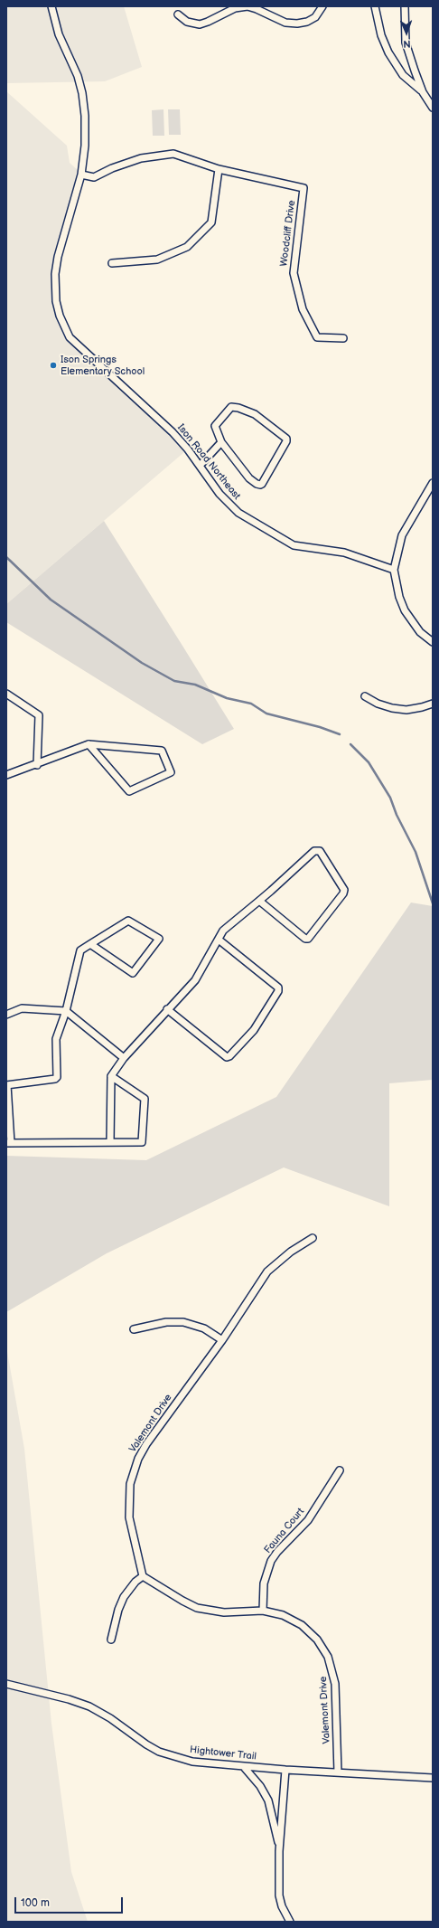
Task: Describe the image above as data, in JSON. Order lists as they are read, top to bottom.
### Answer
{
  "streets": {
    "street": [
      "Woodcliff Drive",
      "Ison Road Northeast",
      "Valemont Drive",
      "Fauna Court",
      "Hightower Trail"
    ]
  },
  "crossings": [
    ["Woodcliff Drive", "Ison Road Northeast"],
    ["Valemont Drive", "Fauna Court"],
    ["Valemont Drive", "Hightower Trail"]
  ],
  "places": ["Ison Springs Elementary School"],
  "scale_bar": "100 m",
  "north": "bottom"
}
